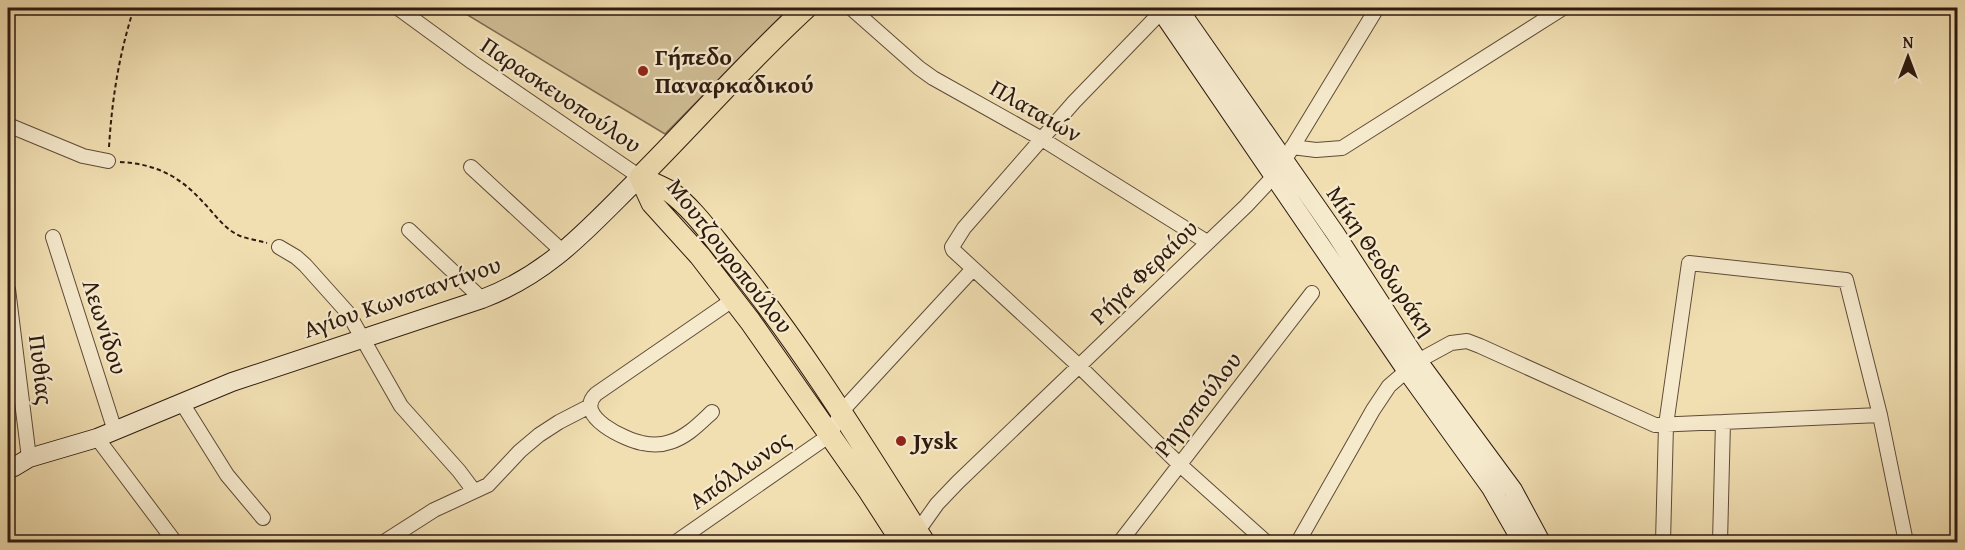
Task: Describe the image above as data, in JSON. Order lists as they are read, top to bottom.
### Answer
{
  "streets": {
    "main road": ["Μουτζουροπούλου", "Αγίου Κωνσταντίνου"],
    "street": [
      "Παρασκευοπούλου",
      "Πλαταιών",
      "Μίκη Θεοδωράκη",
      "Ρήγα Φεραίου",
      "Λεωνίδου",
      "Πυθίας",
      "Ρηγοπούλου",
      "Απόλλωνος"
    ]
  },
  "crossings": [
    ["Παρασκευοπούλου", "Μουτζουροπούλου"],
    ["Παρασκευοπούλου", "Αγίου Κωνσταντίνου"],
    ["Πλαταιών", "Ρήγα Φεραίου"],
    ["Μουτζουροπούλου", "Ρήγα Φεραίου"],
    ["Μουτζουροπούλου", "Αγίου Κωνσταντίνου"],
    ["Μουτζουροπούλου", "Απόλλωνος"],
    ["Μίκη Θεοδωράκη", "Ρήγα Φεραίου"],
    ["Αγίου Κωνσταντίνου", "Λεωνίδου"],
    ["Αγίου Κωνσταντίνου", "Πυθίας"]
  ],
  "places": ["Γήπεδο Παναρκαδικού", "Jysk"],
  "north": "top"
}
